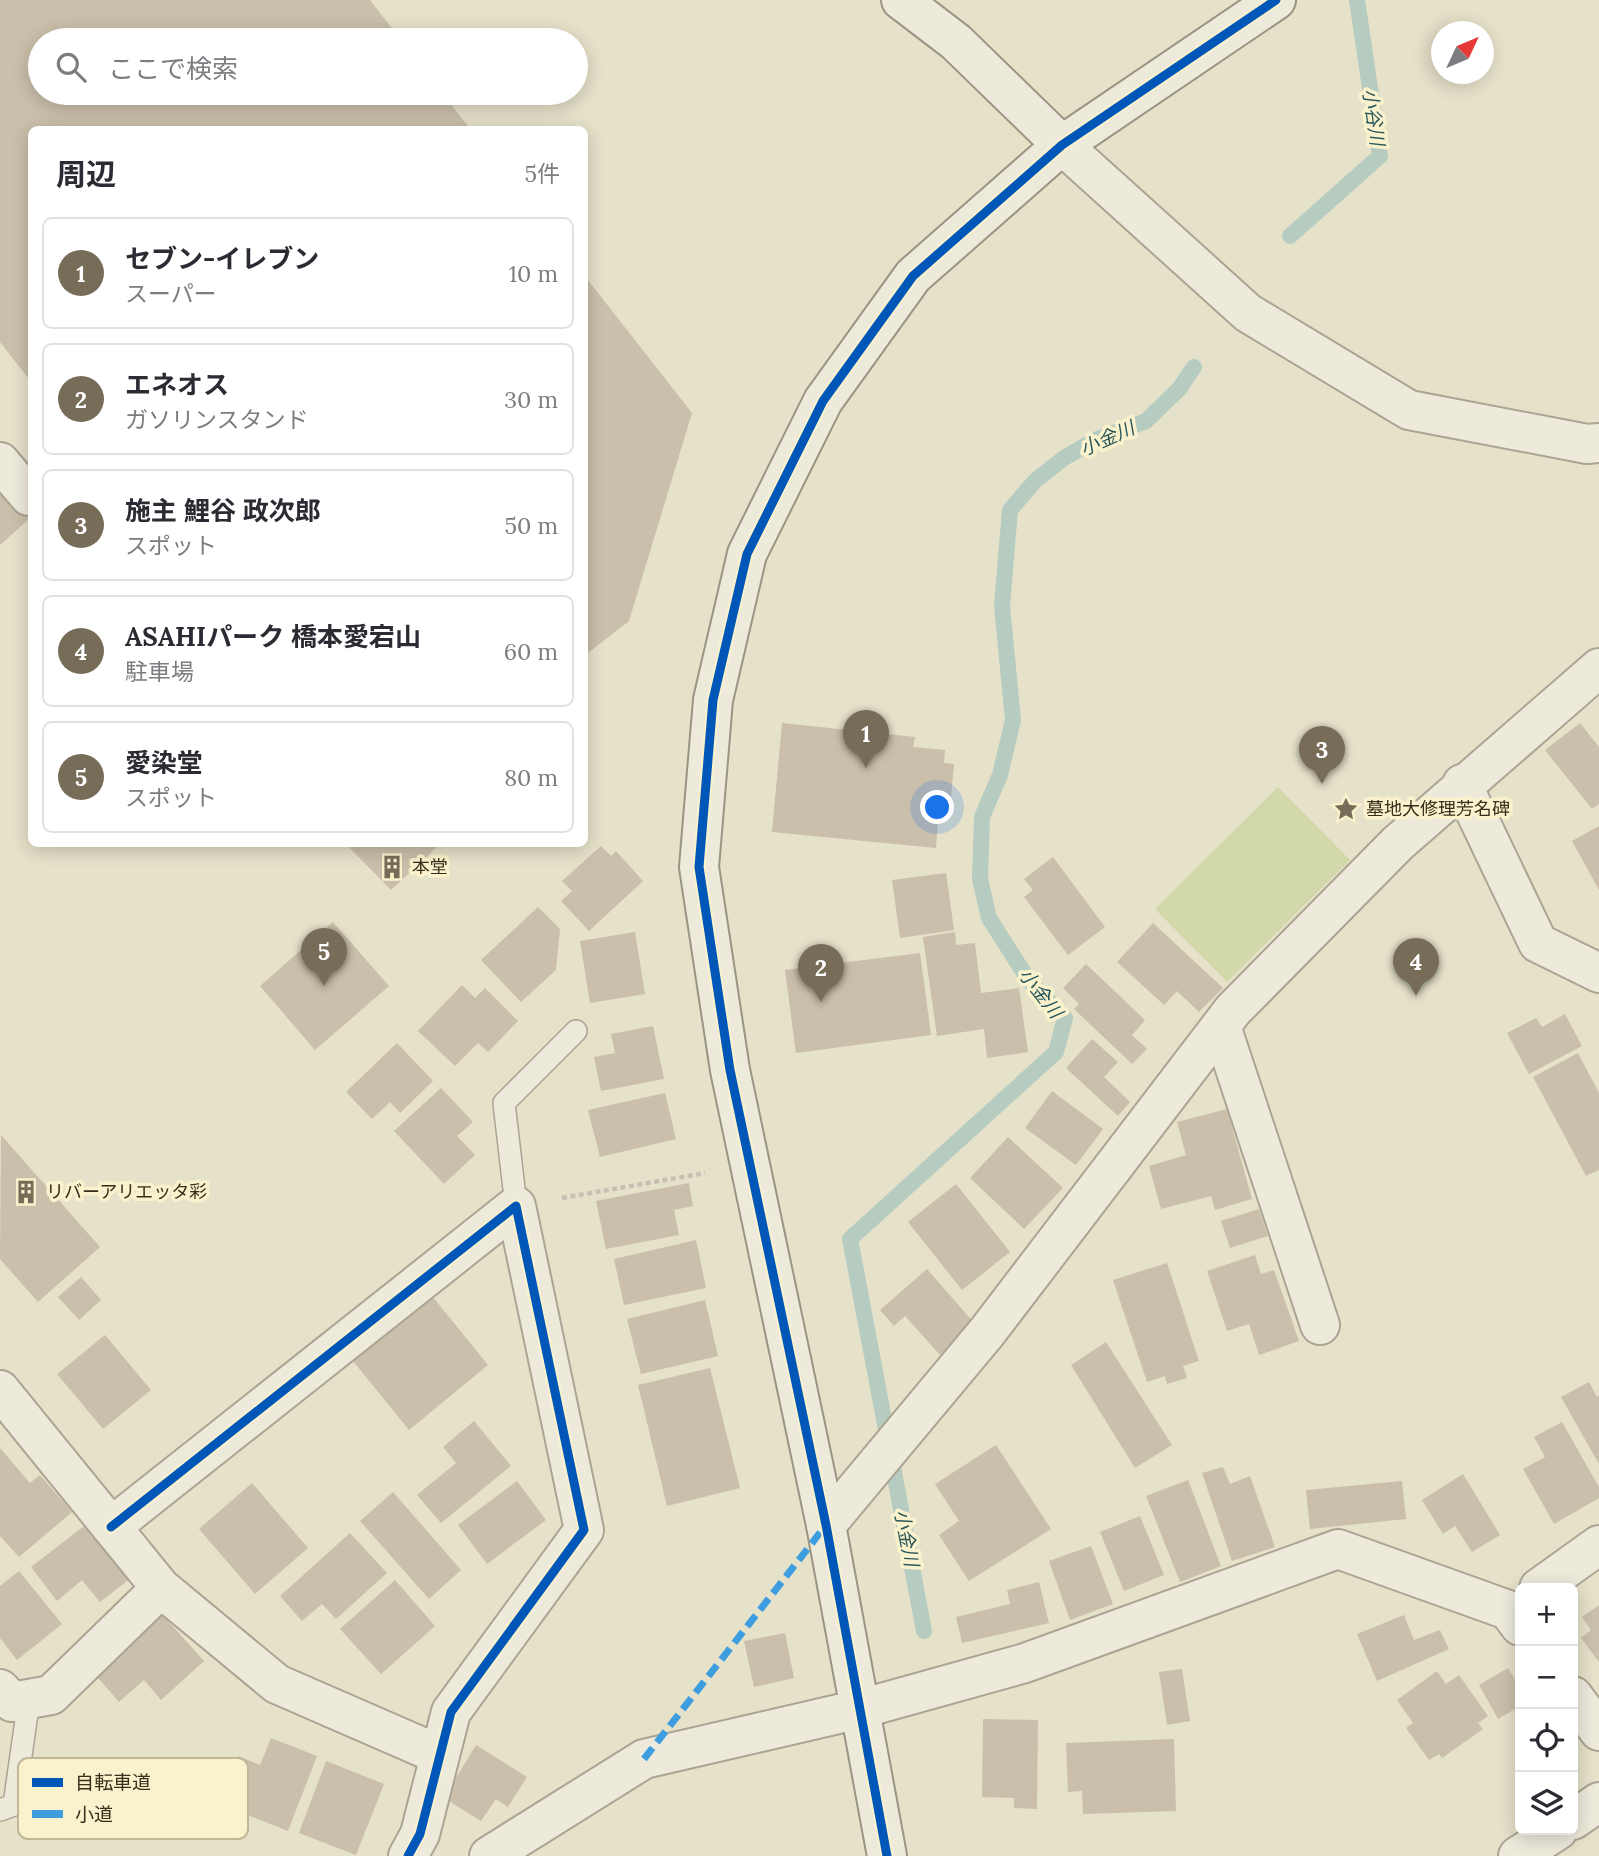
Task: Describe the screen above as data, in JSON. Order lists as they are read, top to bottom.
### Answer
{
  "water": ["小谷川", "小金川"],
  "places": {
    "place": ["墓地大修理芳名碑"],
    "building": ["本堂", "リバーアリエッタ彩"]
  },
  "legend": ["自転車道", "小道"],
  "north": "top right",
  "page": {
    "search": "ここで検索",
    "heading": ["周辺", "5件"],
    "list": [
      {
        "mark": "1",
        "name": "セブン-イレブン",
        "note": "スーパー",
        "value": "10 m"
      },
      {
        "mark": "2",
        "name": "エネオス",
        "note": "ガソリンスタンド",
        "value": "30 m"
      },
      {
        "mark": "3",
        "name": "施主 鯉谷 政次郎",
        "note": "スポット",
        "value": "50 m"
      },
      {
        "mark": "4",
        "name": "ASAHIパーク 橋本愛宕山",
        "note": "駐車場",
        "value": "60 m"
      },
      {
        "mark": "5",
        "name": "愛染堂",
        "note": "スポット",
        "value": "80 m"
      }
    ],
    "pins": [
      "1",
      "3",
      "5",
      "4",
      "2"
    ],
    "map_buttons": ["+", "−"]
  }
}
